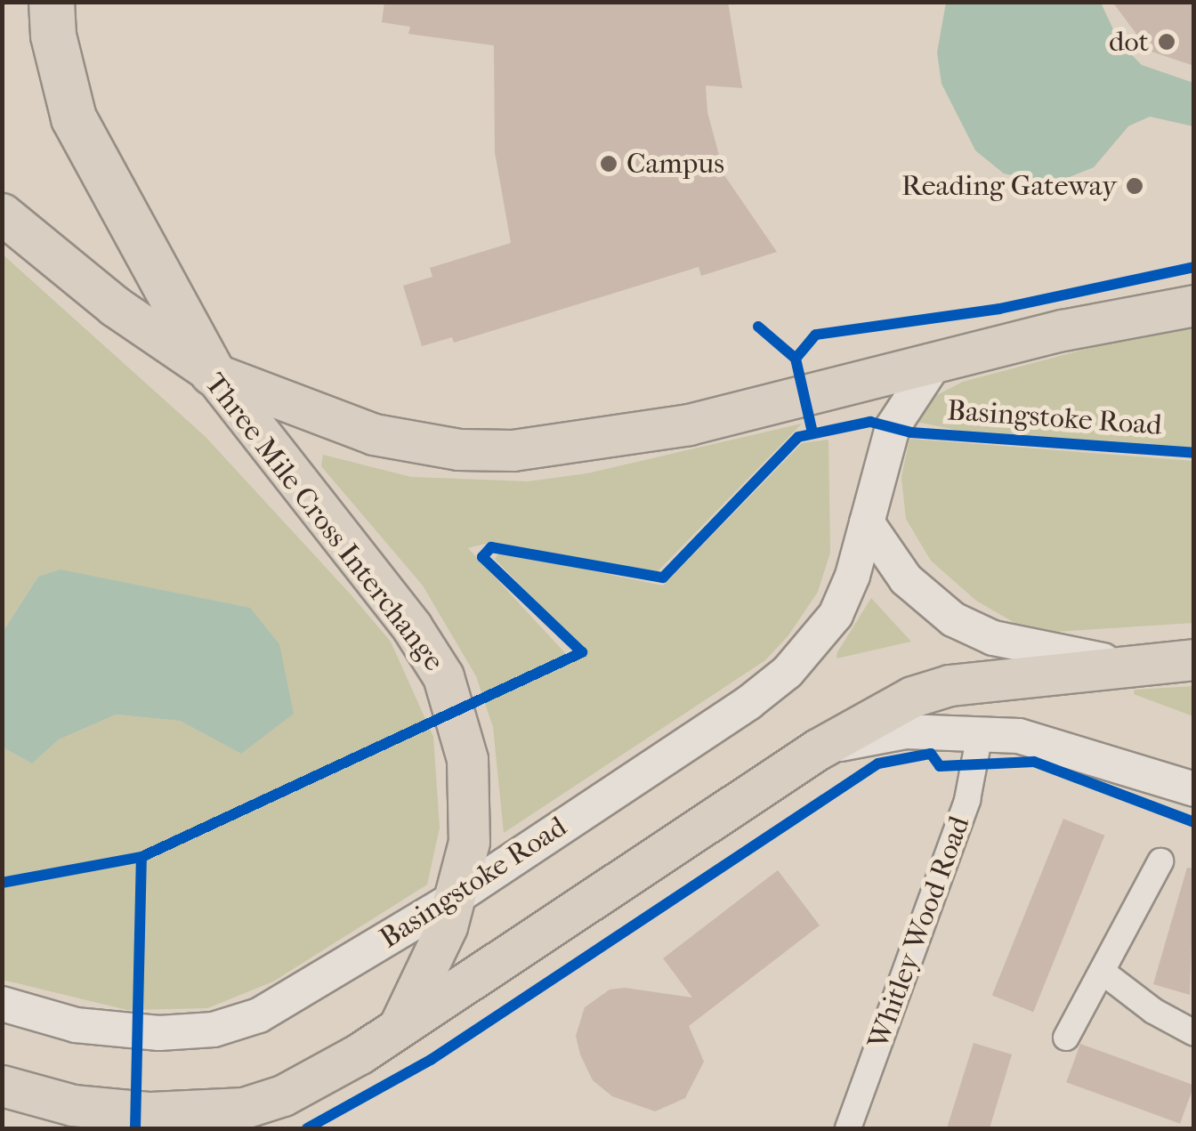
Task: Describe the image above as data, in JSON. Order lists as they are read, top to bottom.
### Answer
{
  "streets": {
    "highway": ["Basingstoke Road", "Three Mile Cross Interchange"],
    "street": ["Whitley Wood Road"]
  },
  "crossings": [
    ["Basingstoke Road", "Three Mile Cross Interchange"]
  ],
  "places": ["dot", "Campus", "Reading Gateway"]
}
